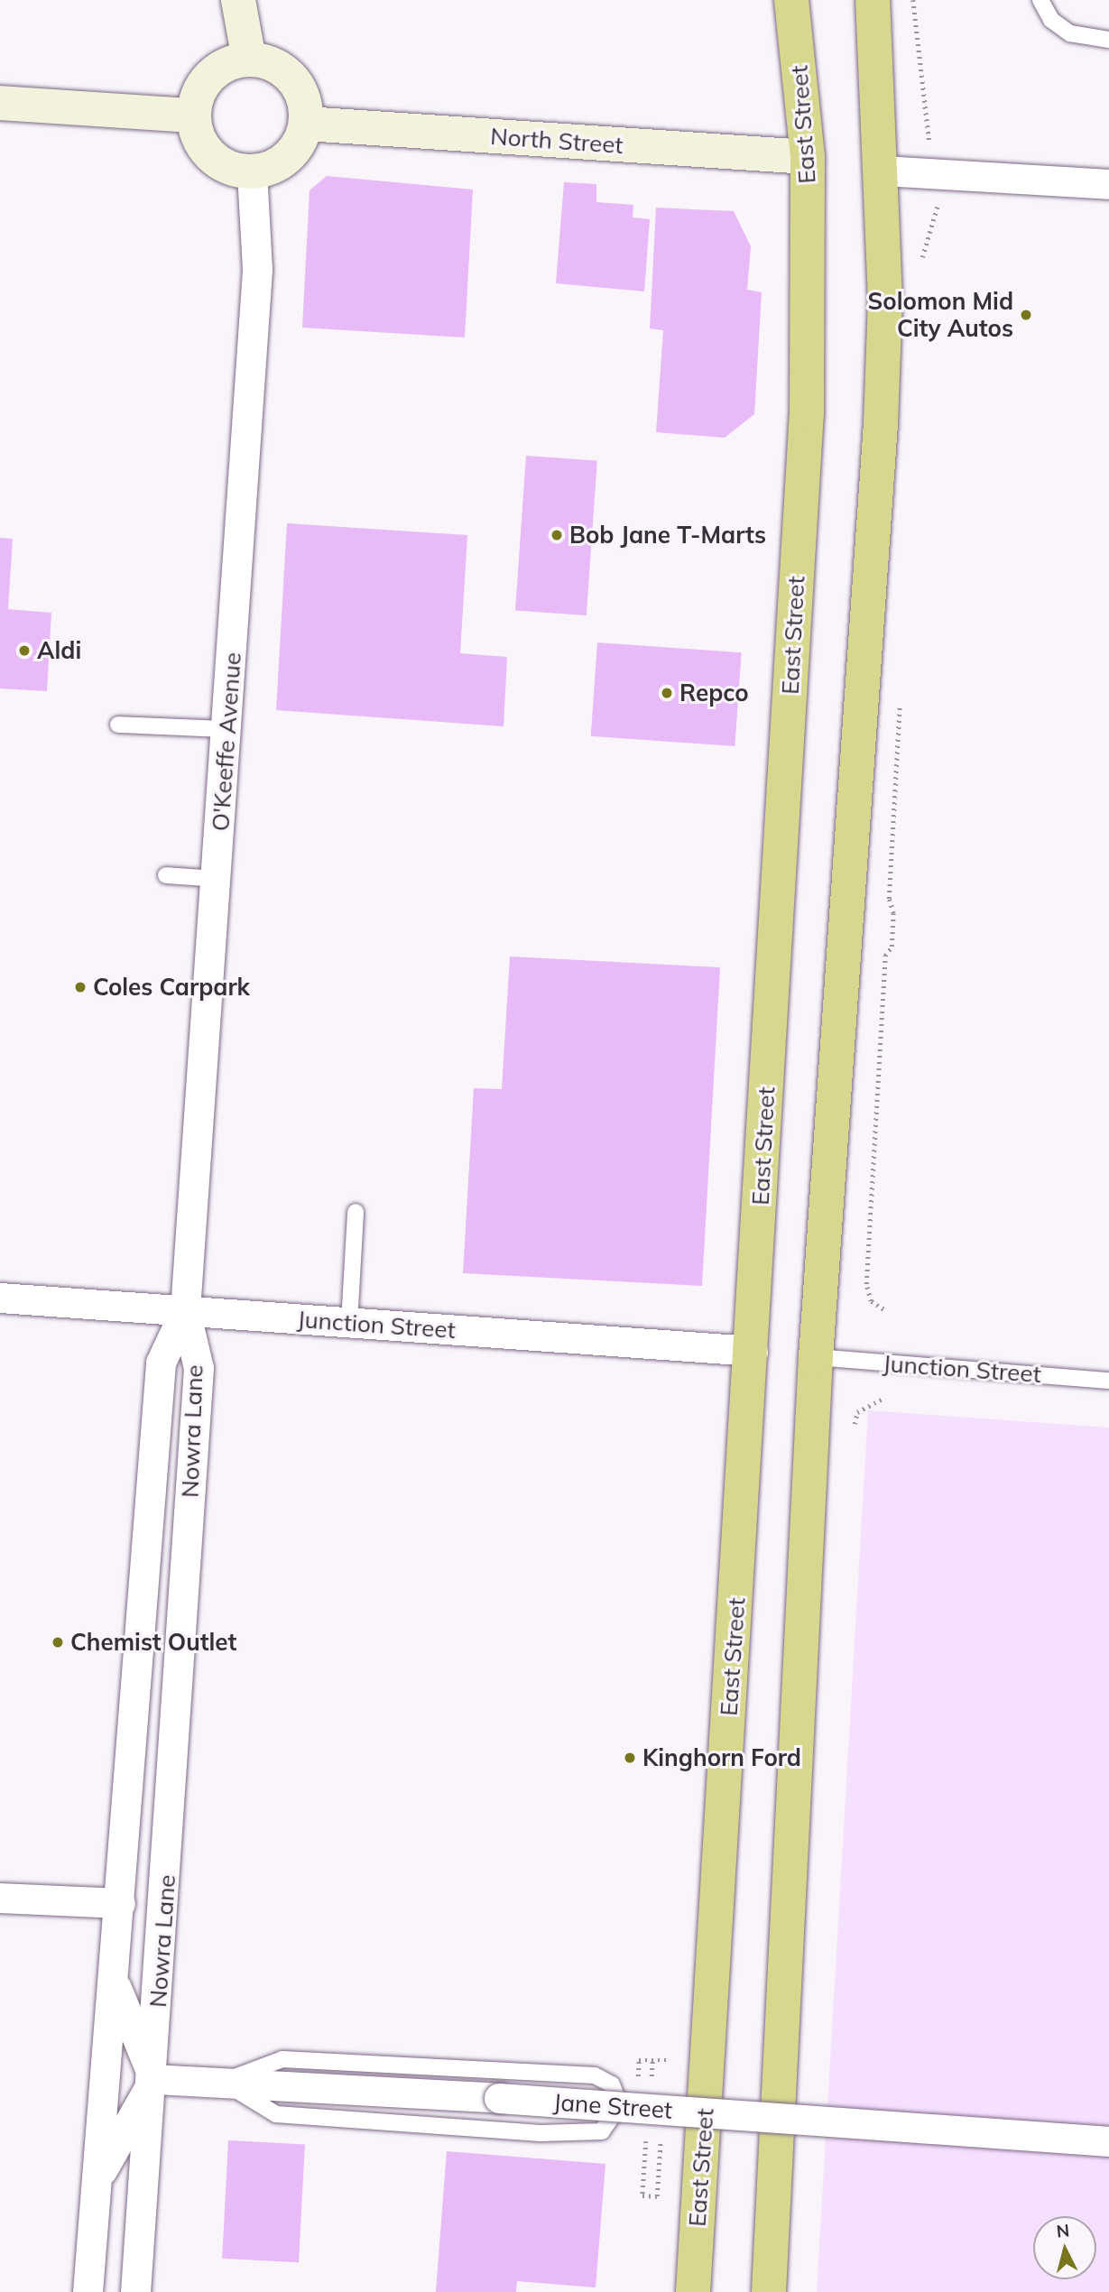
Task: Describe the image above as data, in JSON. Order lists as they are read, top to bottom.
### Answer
{
  "streets": {
    "highway": ["East Street"],
    "main road": ["North Street"],
    "street": [
      "O'Keeffe Avenue",
      "Junction Street",
      "Nowra Lane",
      "Jane Street"
    ]
  },
  "crossings": [
    ["East Street", "North Street"],
    ["East Street", "Junction Street"],
    ["North Street", "O'Keeffe Avenue"],
    ["O'Keeffe Avenue", "Junction Street"],
    ["O'Keeffe Avenue", "Nowra Lane"],
    ["Junction Street", "Nowra Lane"],
    ["Nowra Lane", "Jane Street"]
  ],
  "places": [
    "Solomon Mid City Autos",
    "Bob Jane T-Marts",
    "Aldi",
    "Repco",
    "Coles Carpark",
    "Chemist Outlet",
    "Kinghorn Ford"
  ],
  "north": "top"
}
